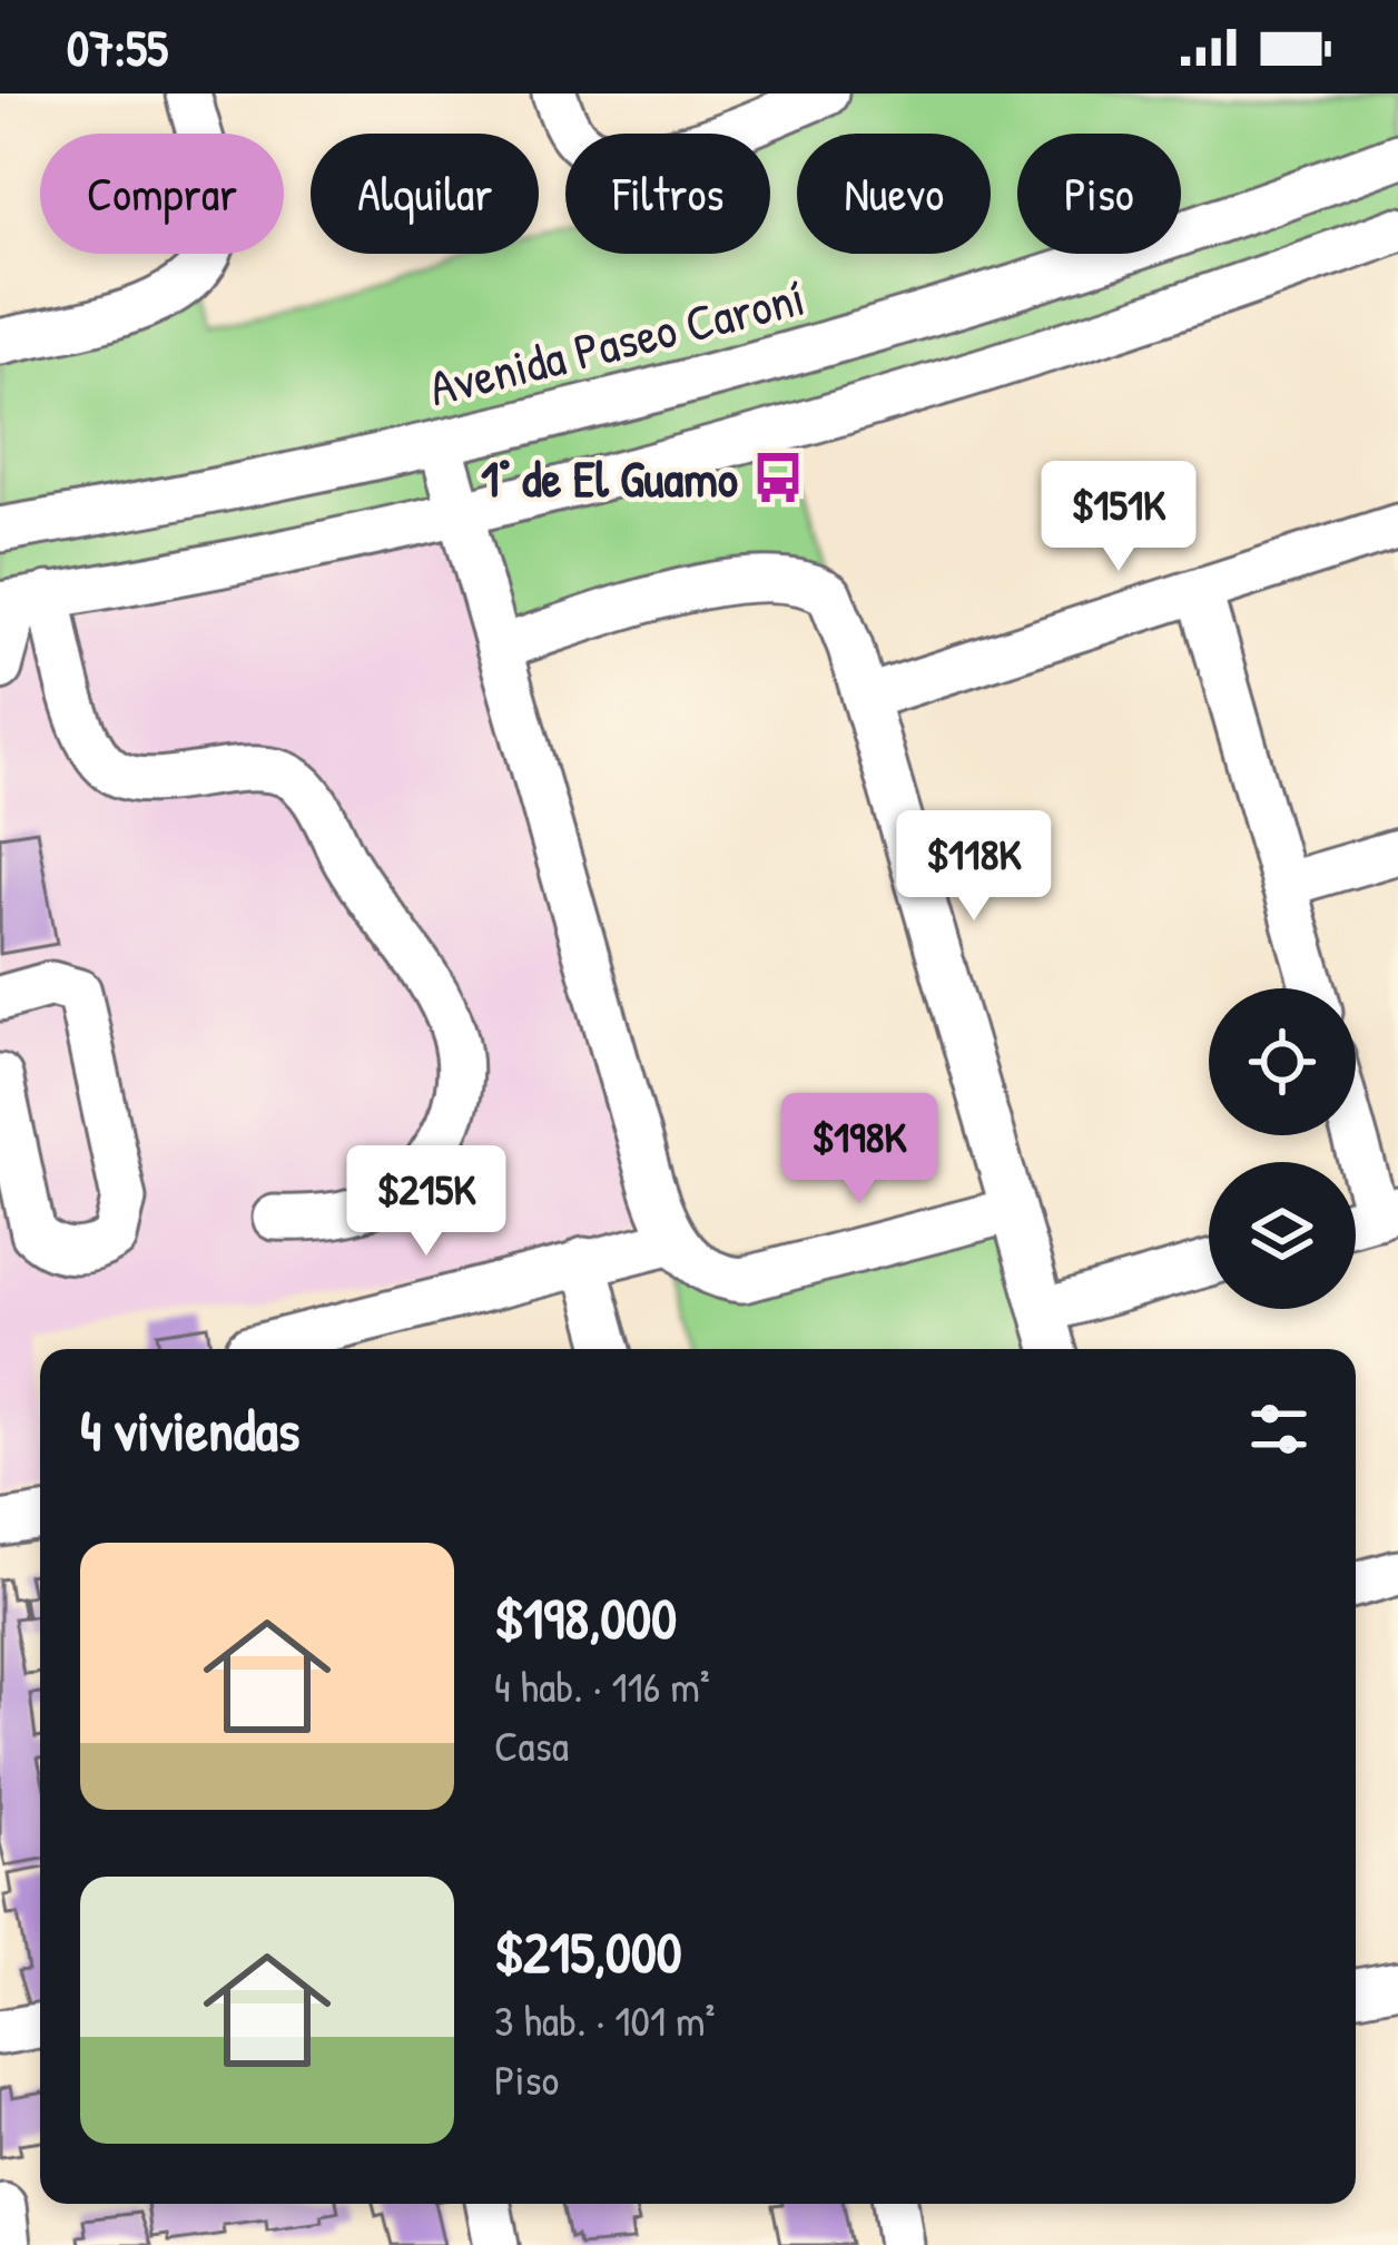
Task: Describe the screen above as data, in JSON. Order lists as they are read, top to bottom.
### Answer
{
  "streets": {
    "street": ["Avenida Paseo Caroní"]
  },
  "places": {
    "bus stop": ["1° de El Guamo"]
  },
  "page": {
    "status": "07:55",
    "chip": [
      "Comprar",
      "Alquilar",
      "Filtros",
      "Nuevo",
      "Piso"
    ],
    "price": [
      "$151K",
      "$118K",
      "$198K",
      "$215K"
    ],
    "heading": "4 viviendas",
    "list": [
      {
        "name": "$198,000",
        "note": "4 hab. · 116 m² · Casa"
      },
      {
        "name": "$215,000",
        "note": "3 hab. · 101 m² · Piso"
      }
    ]
  }
}
